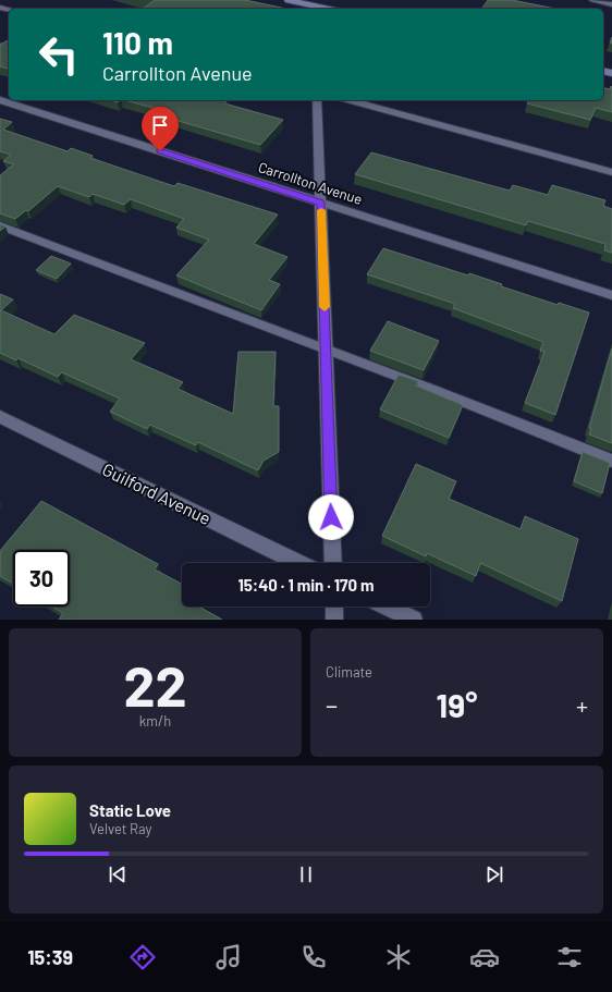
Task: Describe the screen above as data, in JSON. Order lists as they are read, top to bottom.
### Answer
{
  "streets": {
    "street": ["Carrollton Avenue", "Guilford Avenue"]
  },
  "page": {
    "turn": ["110 m", "Carrollton Avenue"],
    "limit": "30",
    "trip": "15:40 · 1 min · 170 m",
    "tile": [
      ["22", "km/h"],
      "Climate"
    ],
    "heat": ["−", "19°", "+"],
    "song": ["Static Love", "Velvet Ray"],
    "tabs": "15:39"
  }
}
